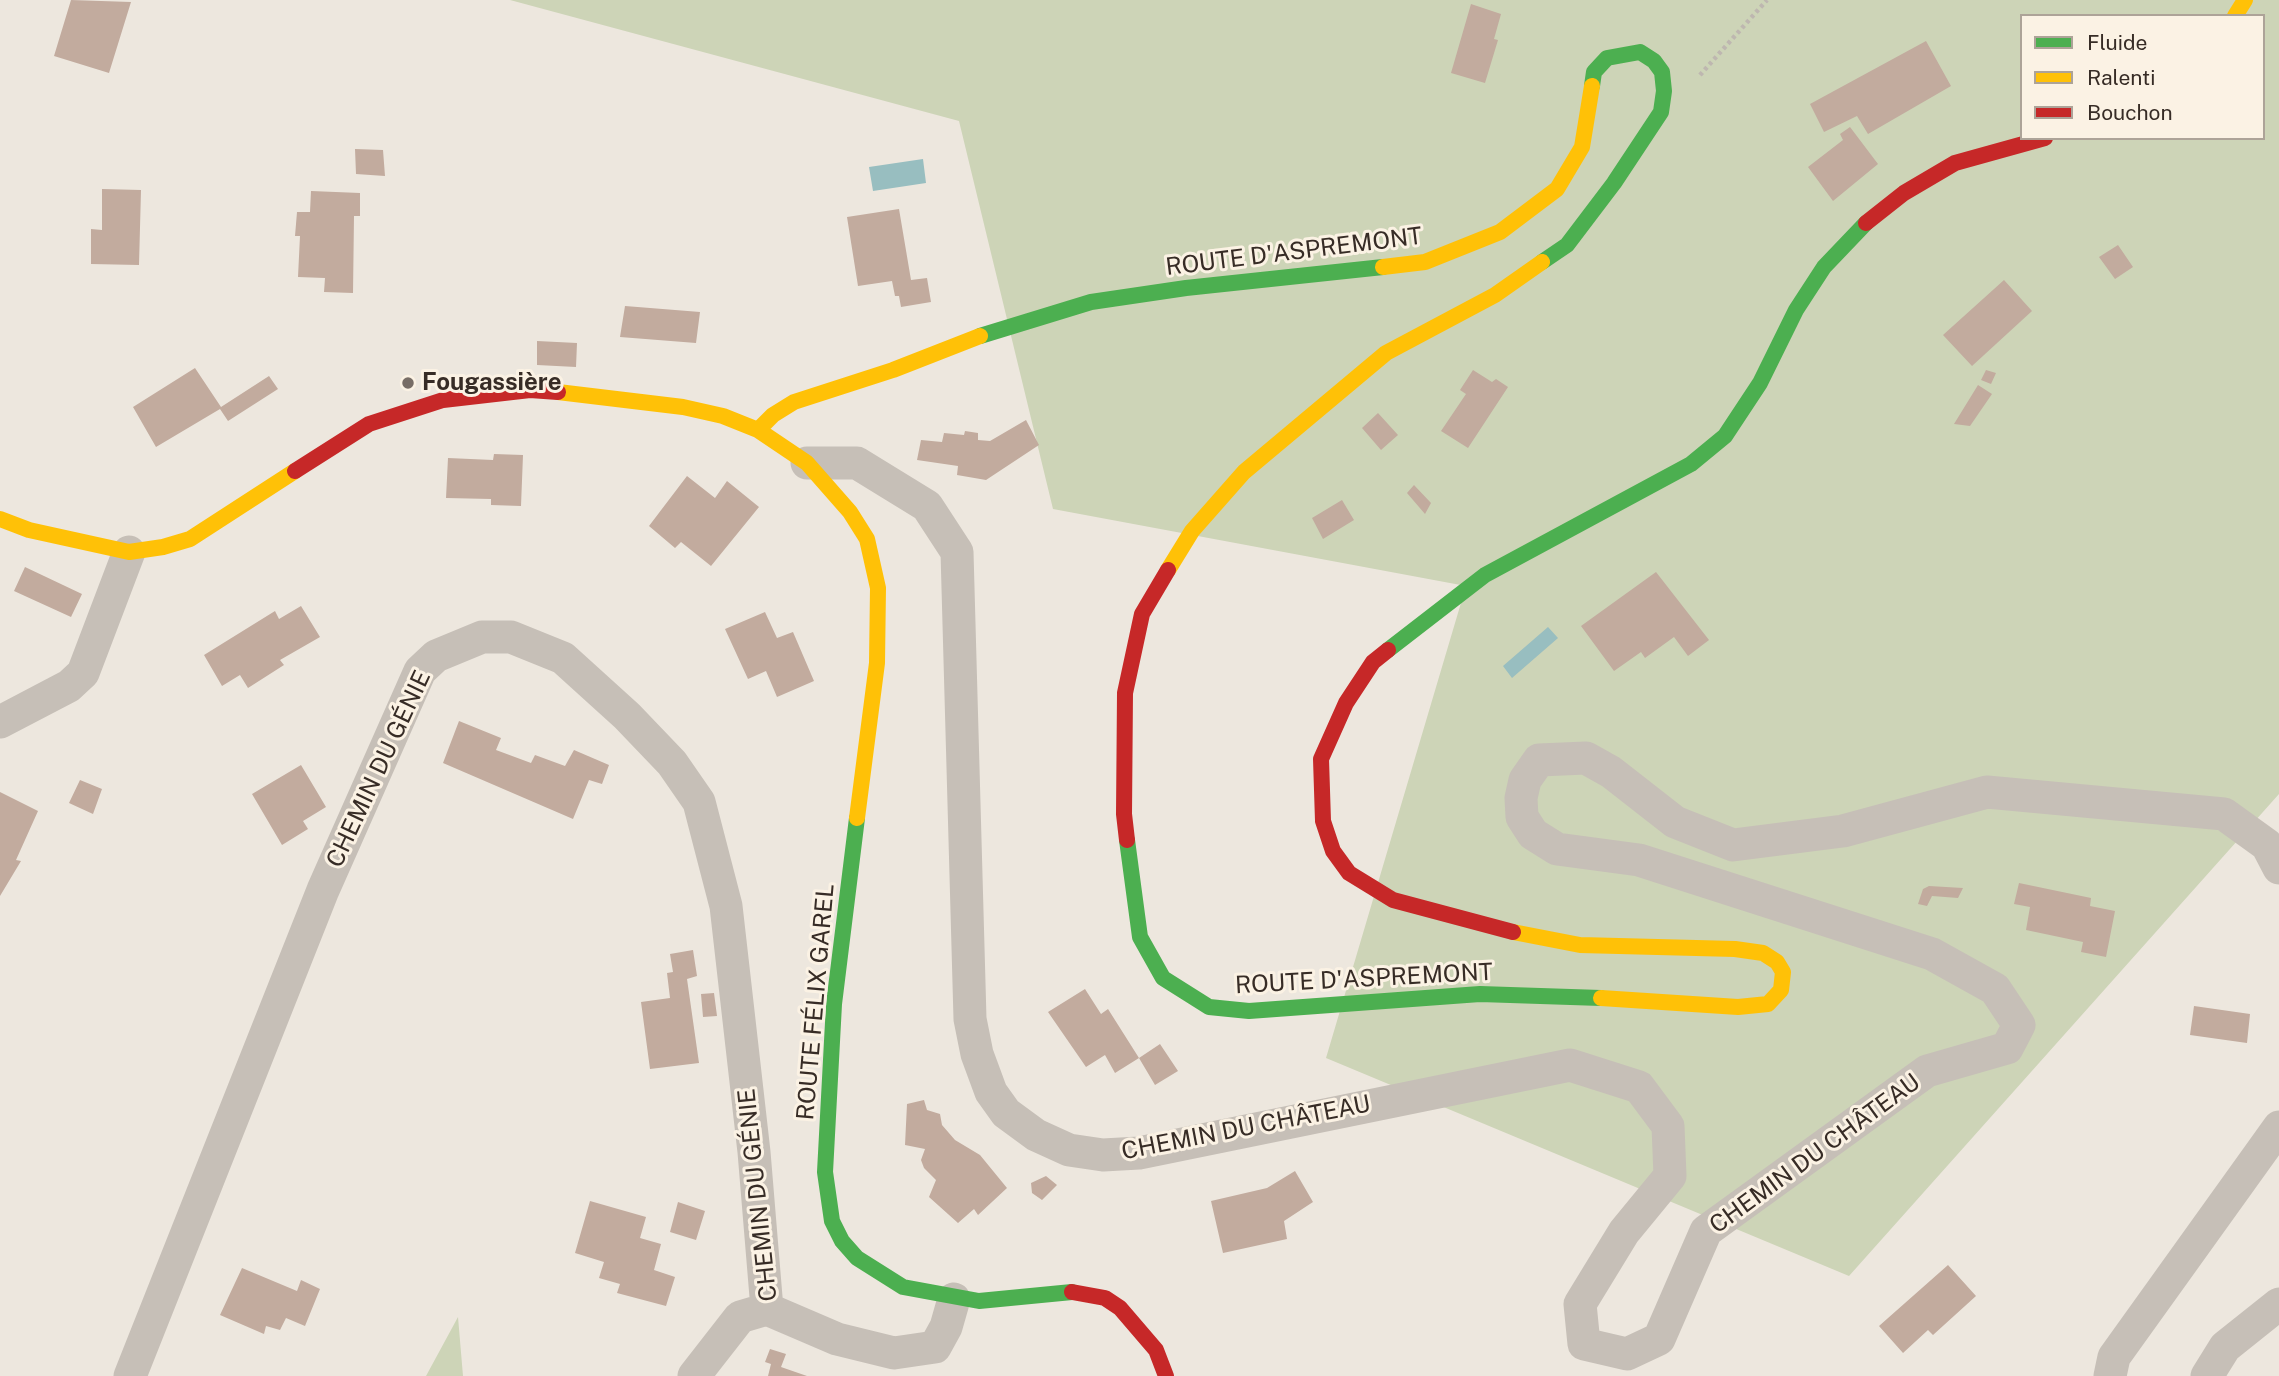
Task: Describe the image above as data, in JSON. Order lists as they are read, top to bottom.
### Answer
{
  "streets": {
    "street": [
      "ROUTE D'ASPREMONT",
      "CHEMIN DU GÉNIE",
      "ROUTE FÉLIX GAREL",
      "CHEMIN DU CHÂTEAU"
    ]
  },
  "crossings": [
    ["ROUTE D'ASPREMONT", "ROUTE FÉLIX GAREL"],
    ["CHEMIN DU GÉNIE", "ROUTE FÉLIX GAREL"],
    ["ROUTE FÉLIX GAREL", "CHEMIN DU CHÂTEAU"]
  ],
  "places": ["Fougassière"],
  "legend": ["Fluide", "Ralenti", "Bouchon"]
}
